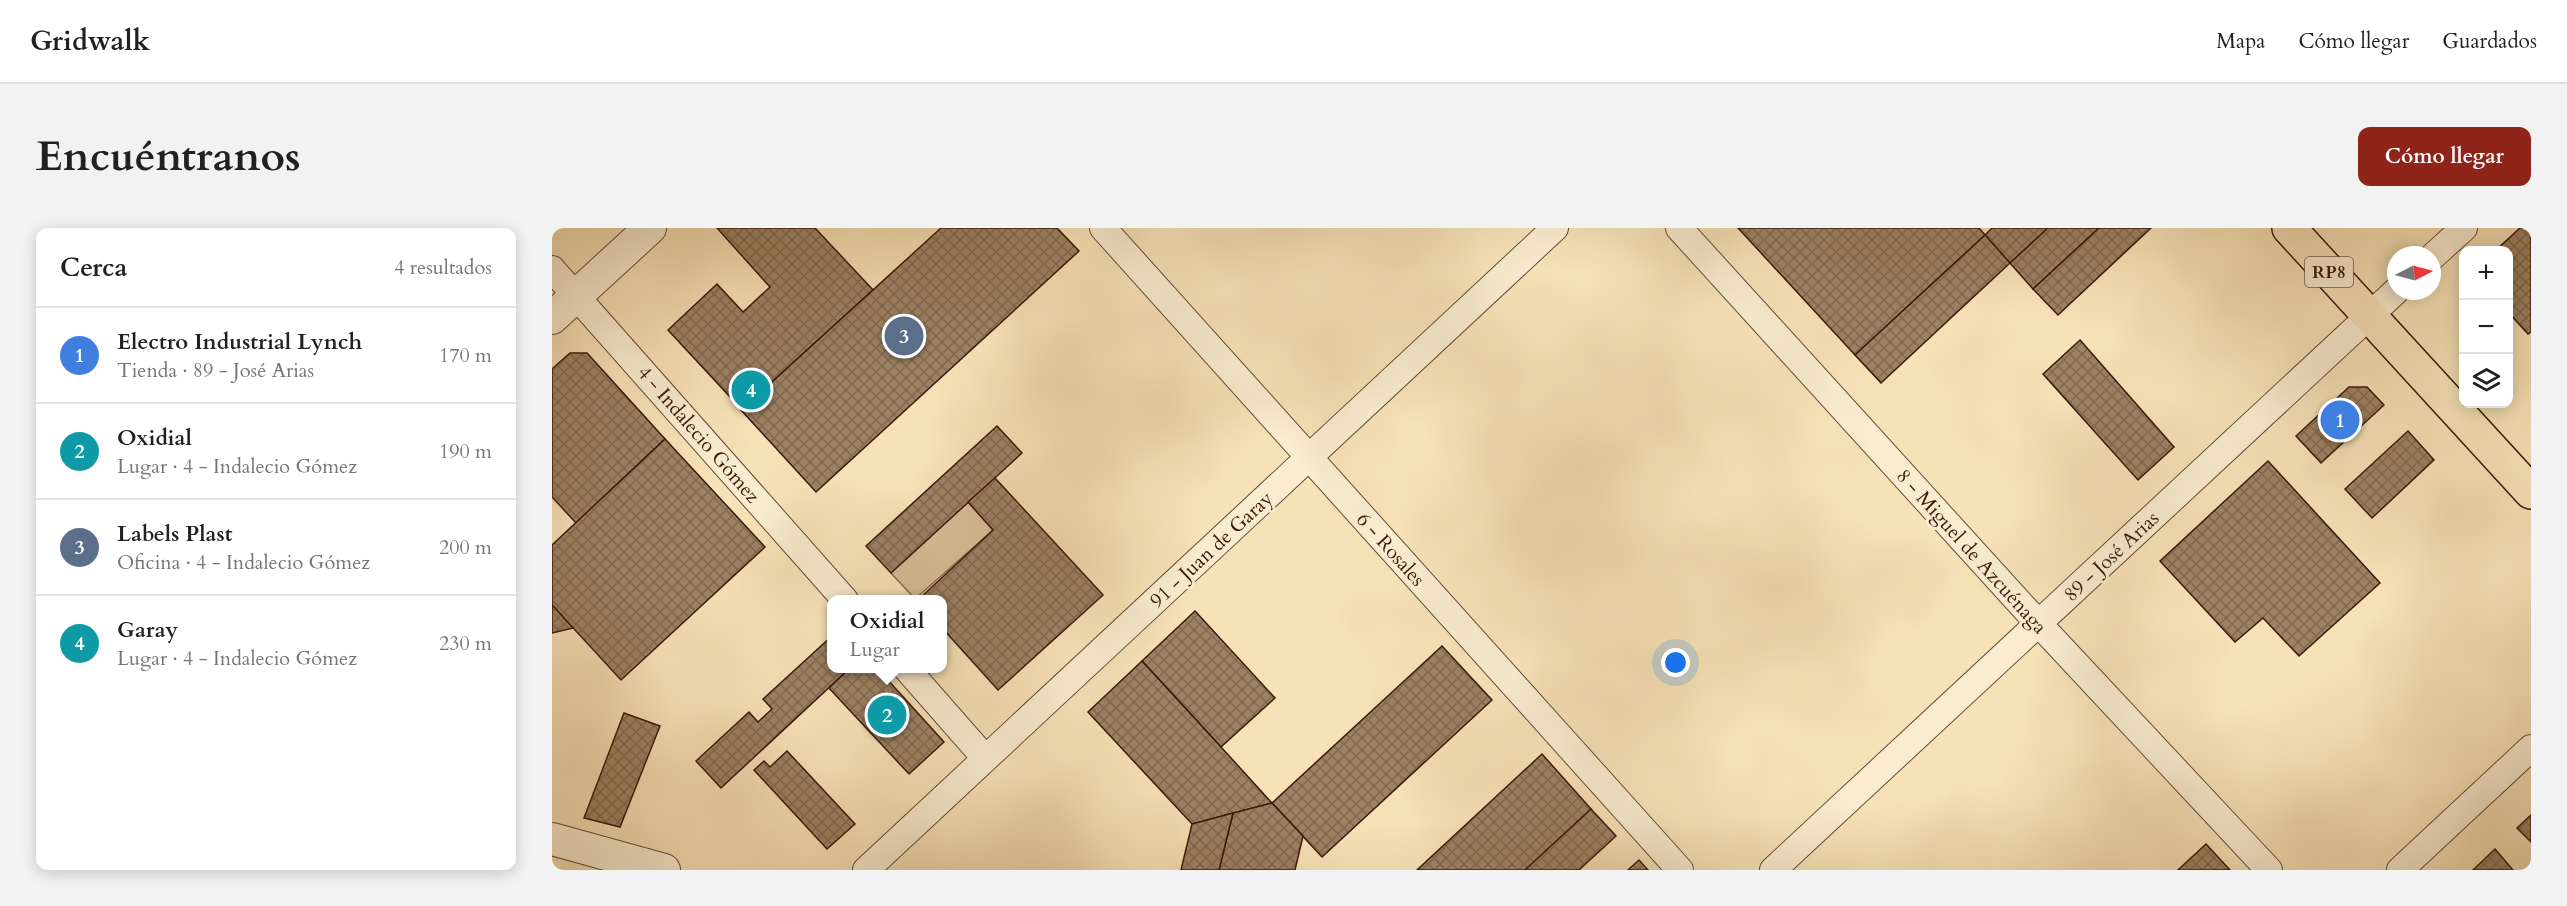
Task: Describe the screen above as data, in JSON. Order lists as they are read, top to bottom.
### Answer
{
  "streets": {
    "main road": ["RP8"],
    "street": [
      "4 - Indalecio Gómez",
      "91 - Juan de Garay",
      "6 - Rosales",
      "8 - Miguel de Azcuénaga",
      "89 - José Arias"
    ]
  },
  "crossings": [
    ["RP8", "89 - José Arias"],
    ["91 - Juan de Garay", "6 - Rosales"],
    ["8 - Miguel de Azcuénaga", "89 - José Arias"]
  ],
  "north": "right",
  "page": {
    "header": "Gridwalk",
    "nav": ["Mapa", "Cómo llegar", "Guardados"],
    "buttons": "Cómo llegar",
    "title": "Encuéntranos",
    "heading": ["Cerca", "4 resultados"],
    "map_buttons": ["+", "−"],
    "list": [
      {
        "mark": "1",
        "name": "Electro Industrial Lynch",
        "note": "Tienda · 89 - José Arias",
        "value": "170 m"
      },
      {
        "mark": "2",
        "name": "Oxidial",
        "note": "Lugar · 4 - Indalecio Gómez",
        "value": "190 m"
      },
      {
        "mark": "3",
        "name": "Labels Plast",
        "note": "Oficina · 4 - Indalecio Gómez",
        "value": "200 m"
      },
      {
        "mark": "4",
        "name": "Garay",
        "note": "Lugar · 4 - Indalecio Gómez",
        "value": "230 m"
      }
    ],
    "pins": [
      "3",
      "4",
      "1",
      "2"
    ],
    "popup": ["Oxidial", "Lugar"]
  }
}
